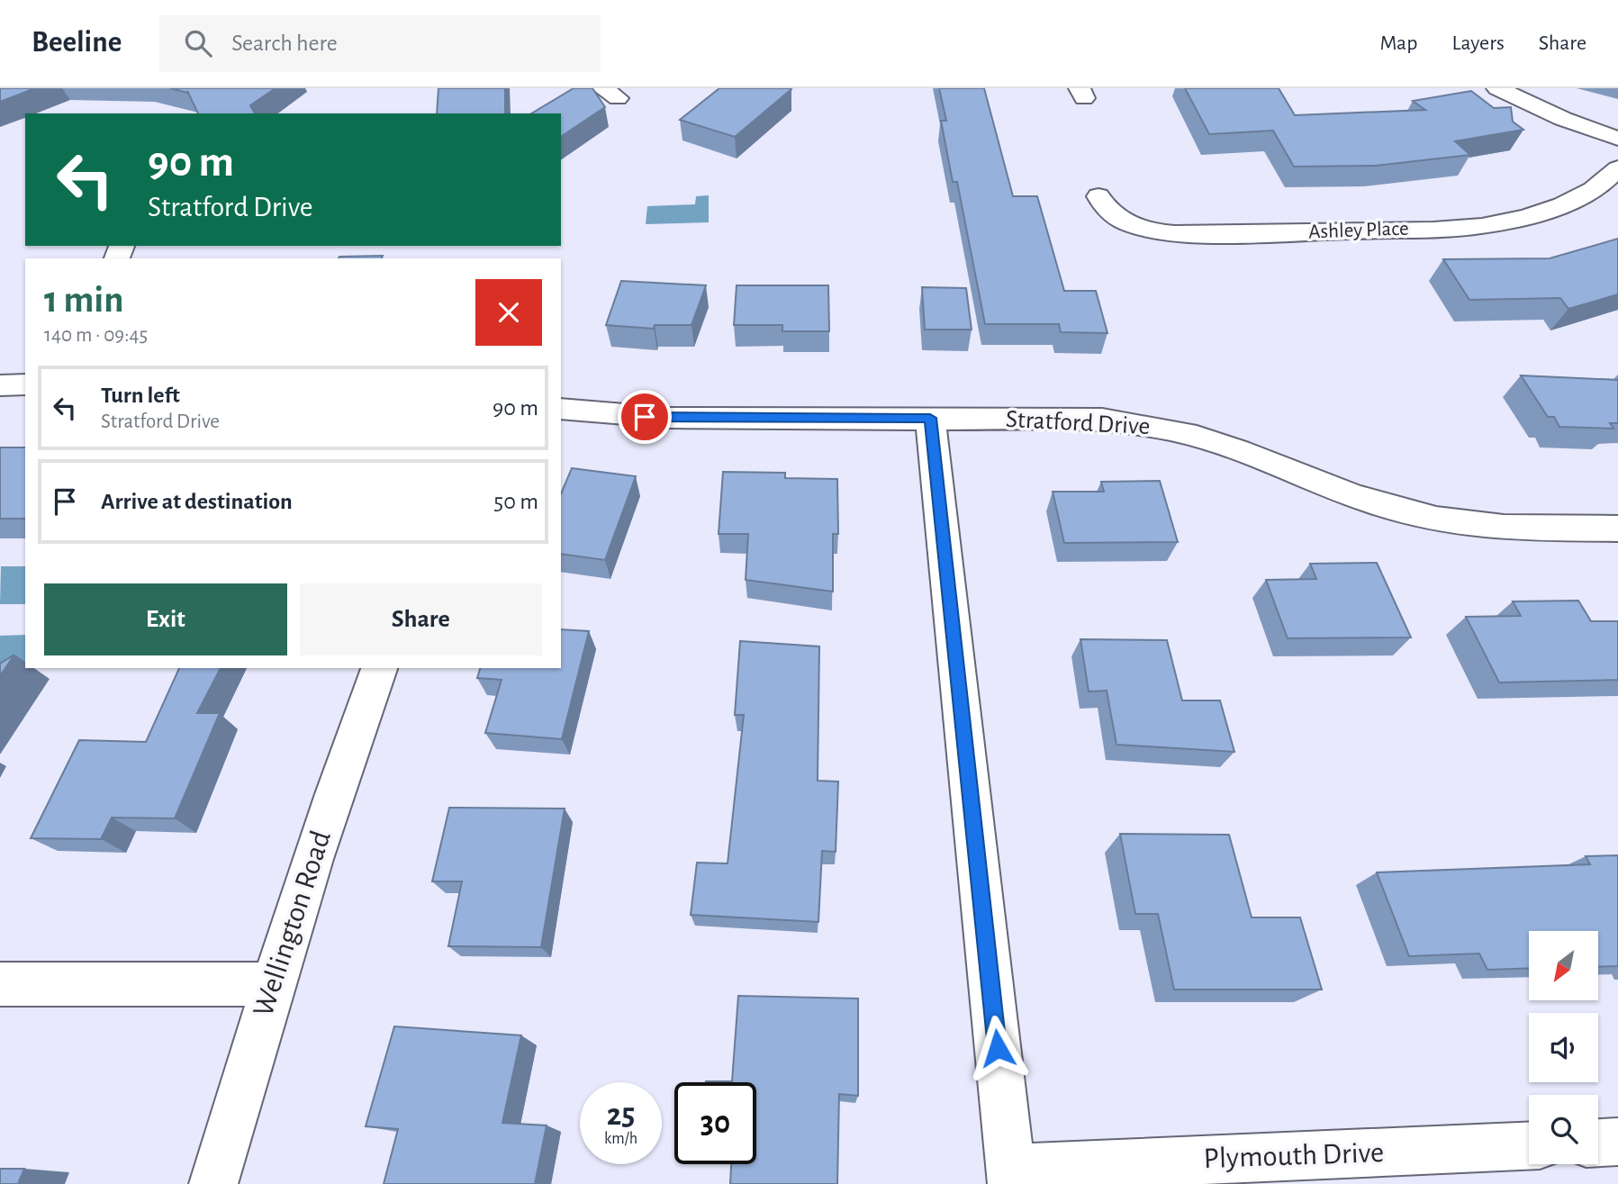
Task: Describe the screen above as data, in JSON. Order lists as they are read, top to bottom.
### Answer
{
  "streets": {
    "street": [
      "Ashley Place",
      "Stratford Drive",
      "Wellington Road",
      "Plymouth Drive"
    ]
  },
  "north": "bottom left",
  "page": {
    "header": "Beeline",
    "search": "Search here",
    "nav": ["Map", "Layers", "Share"],
    "turn": ["90 m", "Stratford Drive"],
    "heading": ["1 min", "140 m · 09:45"],
    "list": [
      {
        "name": "Turn left",
        "note": "Stratford Drive",
        "value": "90 m"
      },
      {
        "name": "Arrive at destination",
        "value": "50 m"
      }
    ],
    "buttons": ["Exit", "Share"],
    "speed": "25 km/h",
    "limit": "30"
  }
}
